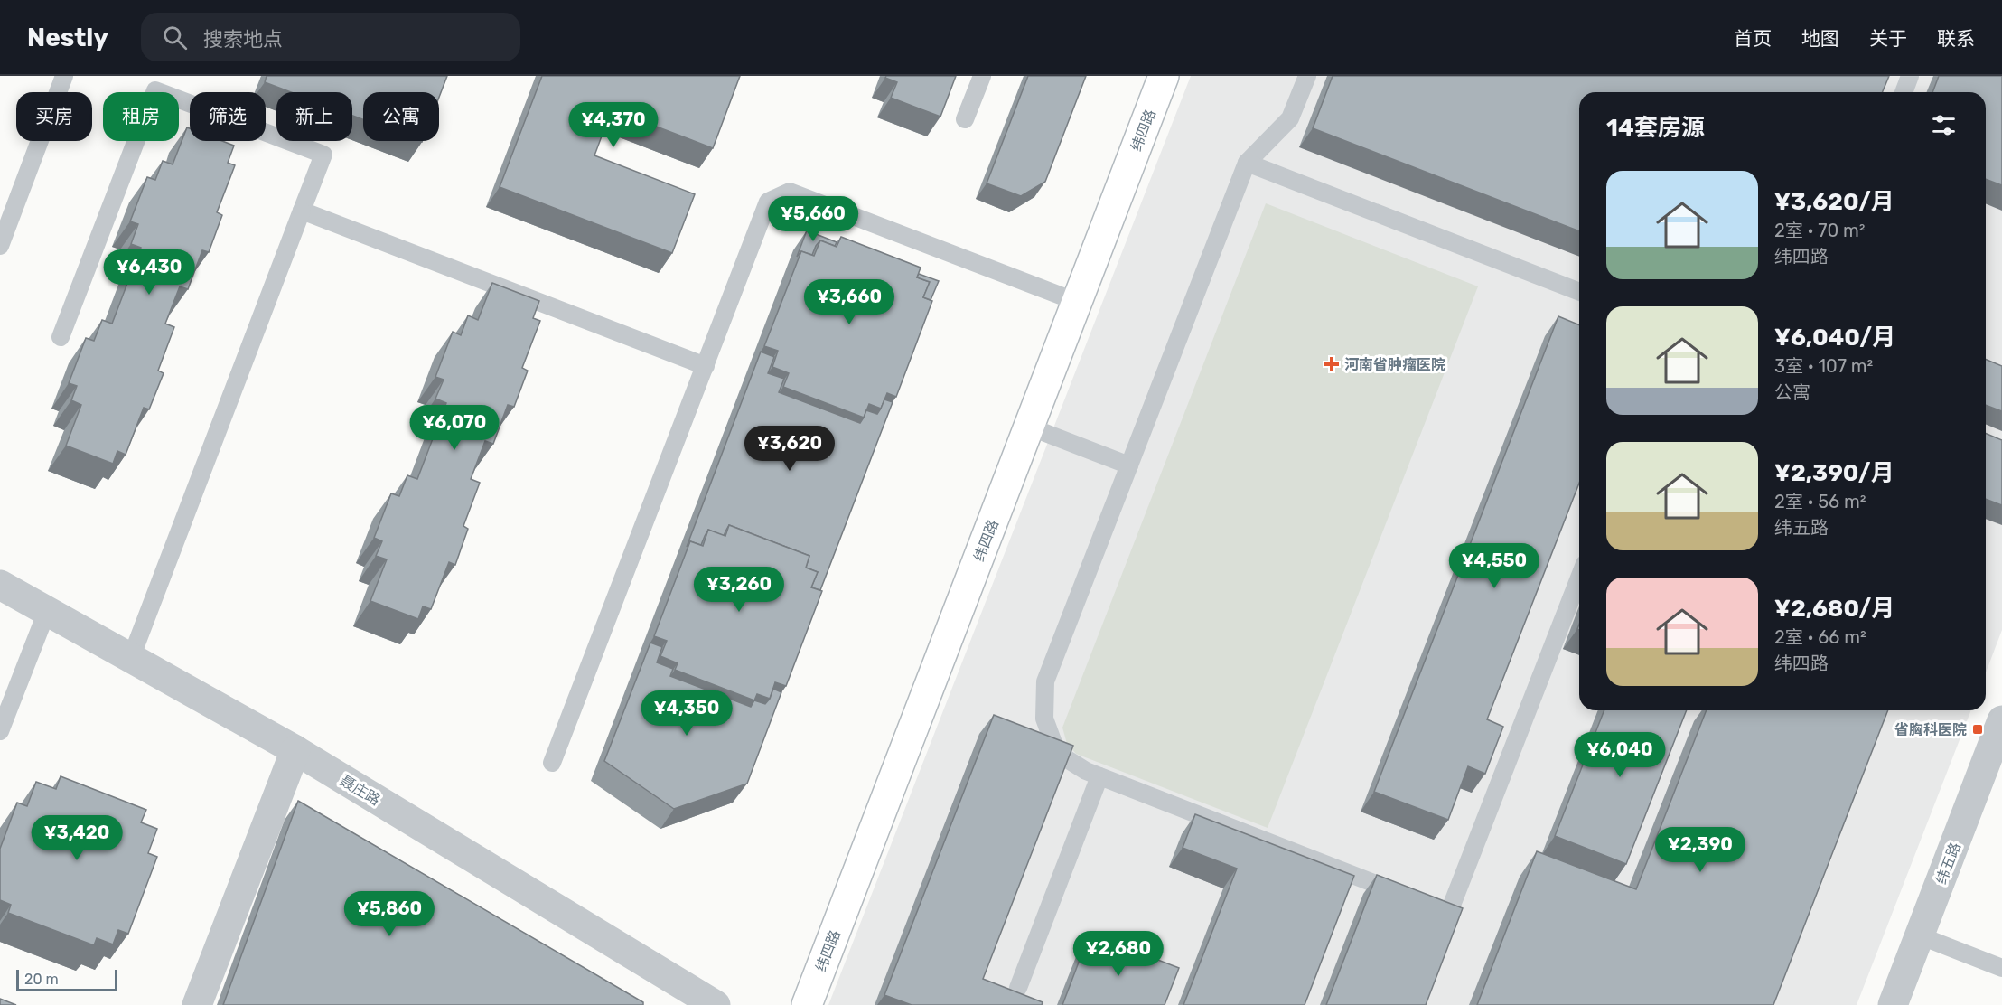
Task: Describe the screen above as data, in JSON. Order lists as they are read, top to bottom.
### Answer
{
  "streets": {
    "street": ["纬四路", "聂庄路", "纬五路"]
  },
  "places": {
    "health": ["河南省肿瘤医院"],
    "transit": ["省胸科医院"]
  },
  "scale_bar": "20 m",
  "page": {
    "header": "Nestly",
    "search": "搜索地点",
    "nav": [
      "首页",
      "地图",
      "关于",
      "联系"
    ],
    "chip": [
      "买房",
      "租房",
      "筛选",
      "新上",
      "公寓"
    ],
    "heading": "14套房源",
    "price": [
      "¥4,370",
      "¥5,660",
      "¥6,430",
      "¥3,660",
      "¥6,070",
      "¥3,620",
      "¥4,550",
      "¥3,260",
      "¥4,350",
      "¥6,040",
      "¥3,420",
      "¥2,390",
      "¥5,860",
      "¥2,680"
    ],
    "list": [
      {
        "name": "¥3,620/月",
        "note": "2室 · 70 m² · 纬四路"
      },
      {
        "name": "¥6,040/月",
        "note": "3室 · 107 m² · 公寓"
      },
      {
        "name": "¥2,390/月",
        "note": "2室 · 56 m² · 纬五路"
      },
      {
        "name": "¥2,680/月",
        "note": "2室 · 66 m² · 纬四路"
      }
    ],
    "scale": "20 m"
  }
}
